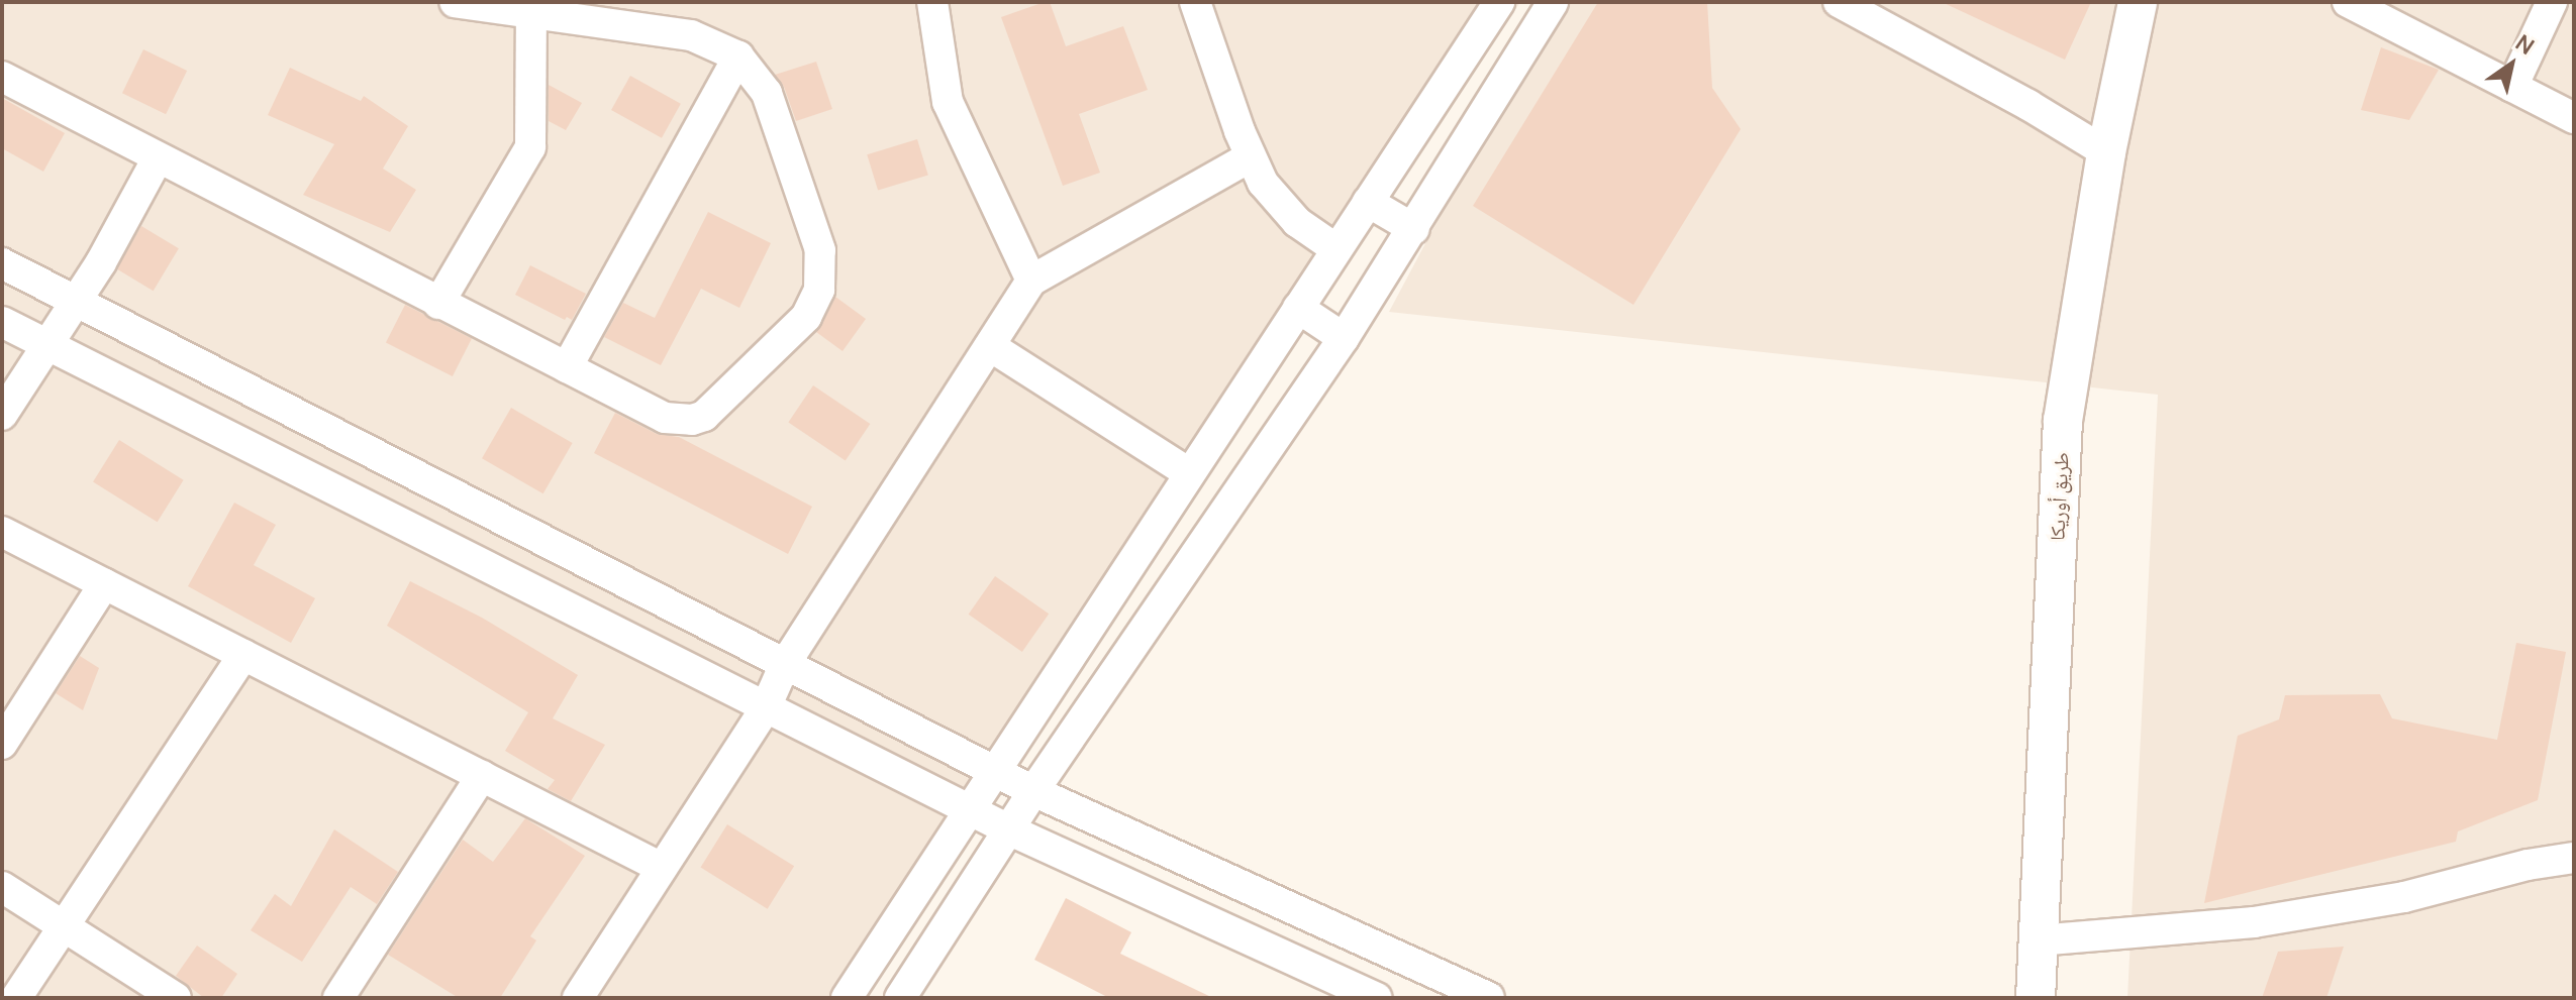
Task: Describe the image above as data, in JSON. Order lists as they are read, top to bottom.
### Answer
{
  "streets": {
    "street": ["طريق أوريكا"]
  },
  "north": "top right"
}
